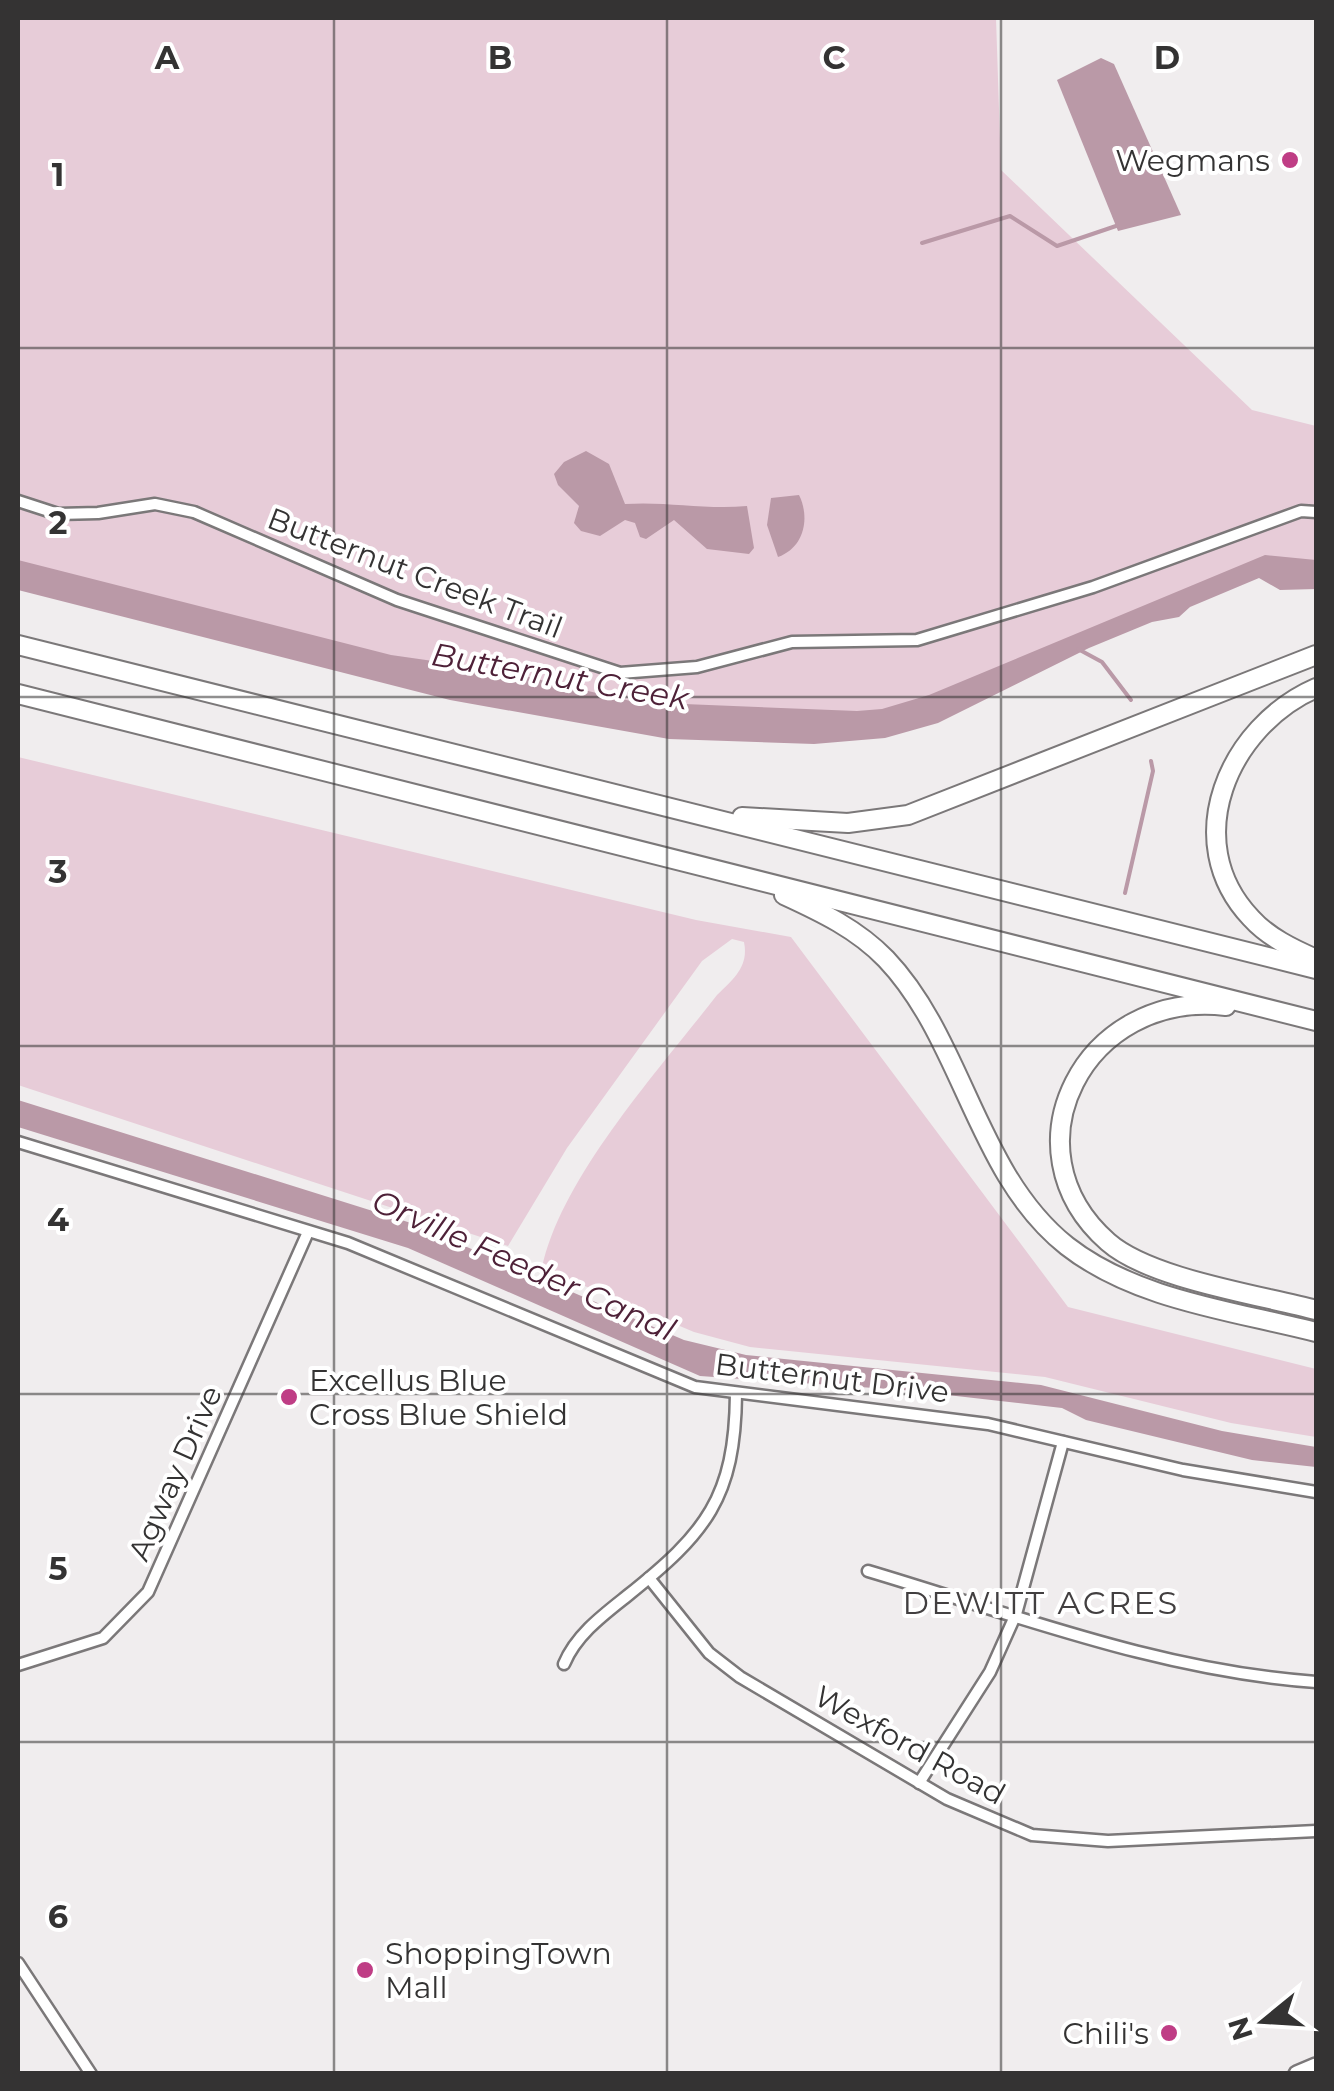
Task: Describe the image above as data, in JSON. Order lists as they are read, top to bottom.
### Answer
{
  "streets": {
    "street": [
      "Butternut Creek Trail",
      "Butternut Drive",
      "Agway Drive",
      "Wexford Road"
    ]
  },
  "crossings": [
    ["Butternut Drive", "Agway Drive"]
  ],
  "districts": ["DEWITT ACRES"],
  "water": ["Butternut Creek", "Orville Feeder Canal"],
  "places": [
    "Wegmans",
    "Excellus Blue Cross Blue Shield",
    "ShoppingTown Mall",
    "Chili's"
  ],
  "north": "left",
  "grid": {
    "columns": [
      "A",
      "B",
      "C",
      "D"
    ],
    "rows": [
      "1",
      "2",
      "3",
      "4",
      "5",
      "6"
    ]
  }
}
